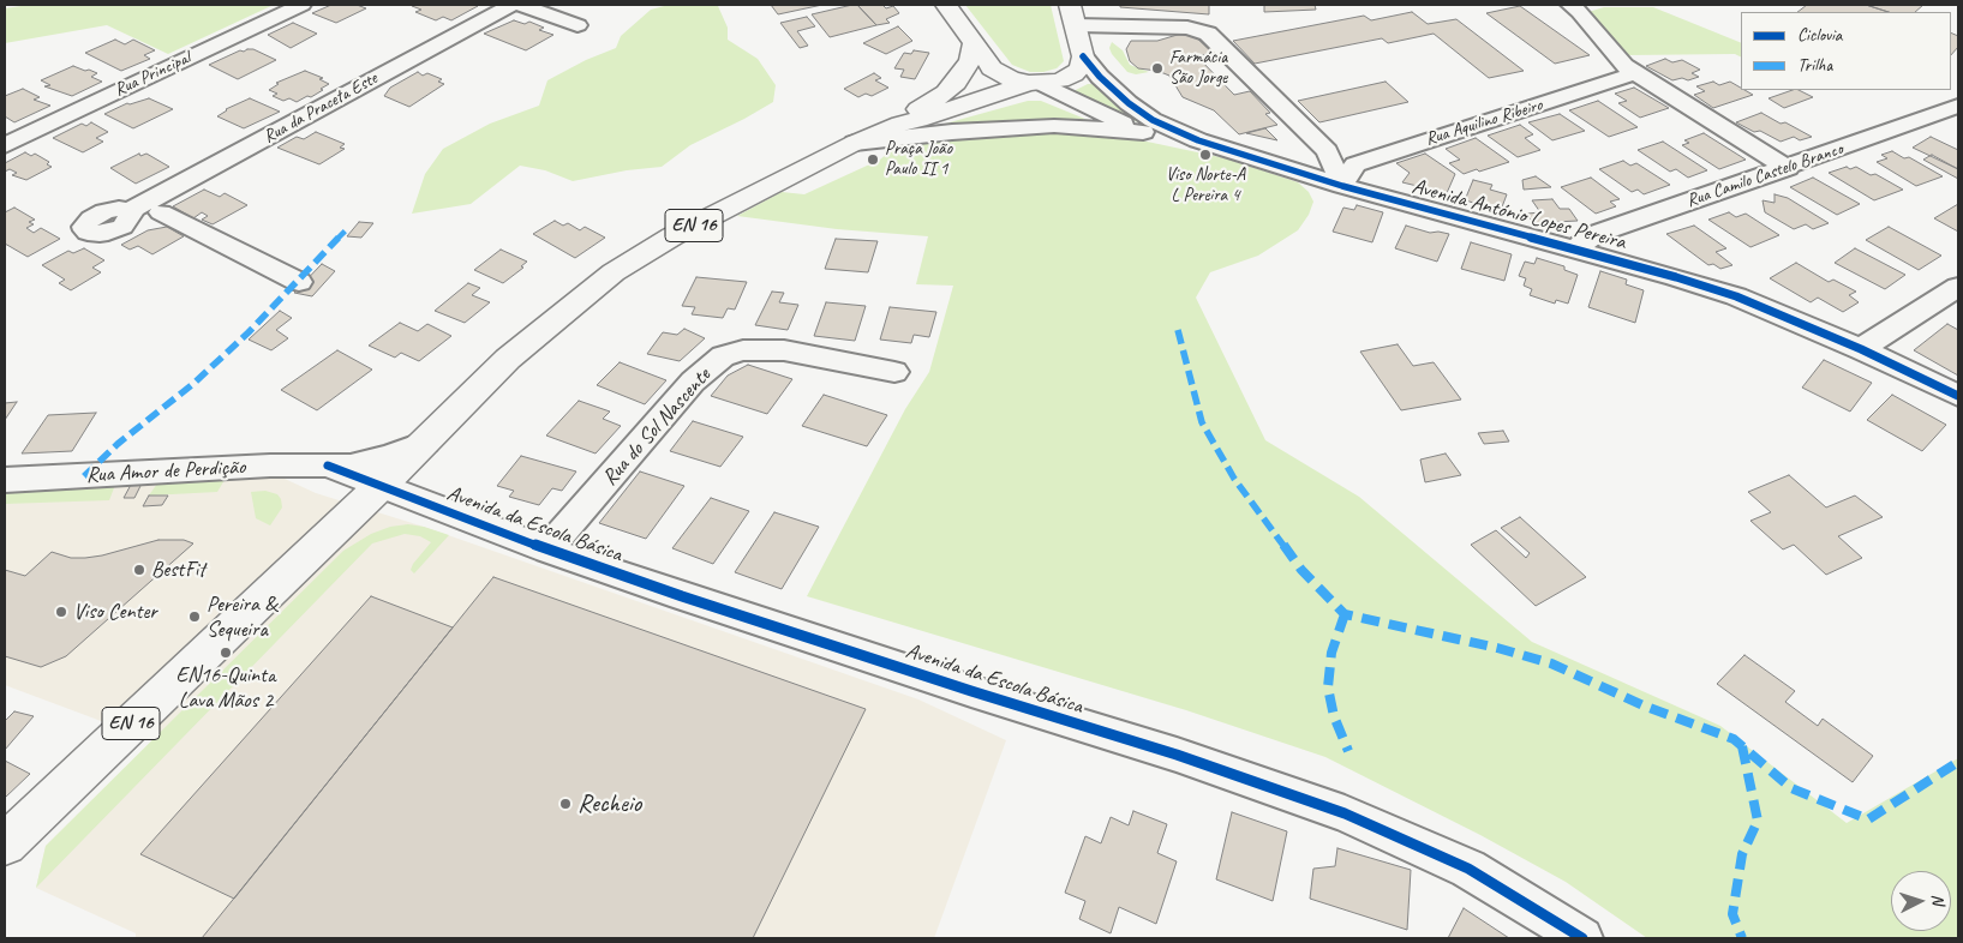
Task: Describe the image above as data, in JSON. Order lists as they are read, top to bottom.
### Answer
{
  "streets": {
    "main road": ["EN 16"],
    "street": [
      "Rua Principal",
      "Rua da Praceta Este",
      "Rua Aquilino Ribeiro",
      "Rua Camilo Castelo Branco",
      "Avenida António Lopes Pereira",
      "Rua do Sol Nascente",
      "Rua Amor de Perdição",
      "Avenida da Escola Básica"
    ]
  },
  "crossings": [
    ["Rua Aquilino Ribeiro", "Avenida António Lopes Pereira"],
    ["Rua Camilo Castelo Branco", "Avenida António Lopes Pereira"],
    ["Avenida António Lopes Pereira", "EN 16"],
    ["EN 16", "Rua Amor de Perdição"],
    ["EN 16", "Avenida da Escola Básica"],
    ["Rua do Sol Nascente", "Avenida da Escola Básica"],
    ["Rua Amor de Perdição", "Avenida da Escola Básica"]
  ],
  "places": [
    "Farmácia São Jorge",
    "Viso Norte-A L Pereira 4",
    "Praça João Paulo II 1",
    "BestFit",
    "Viso Center",
    "Pereira & Sequeira",
    "EN16-Quinta Lava Mãos 2",
    "Recheio"
  ],
  "legend": ["Ciclovia", "Trilha"],
  "north": "right"
}
